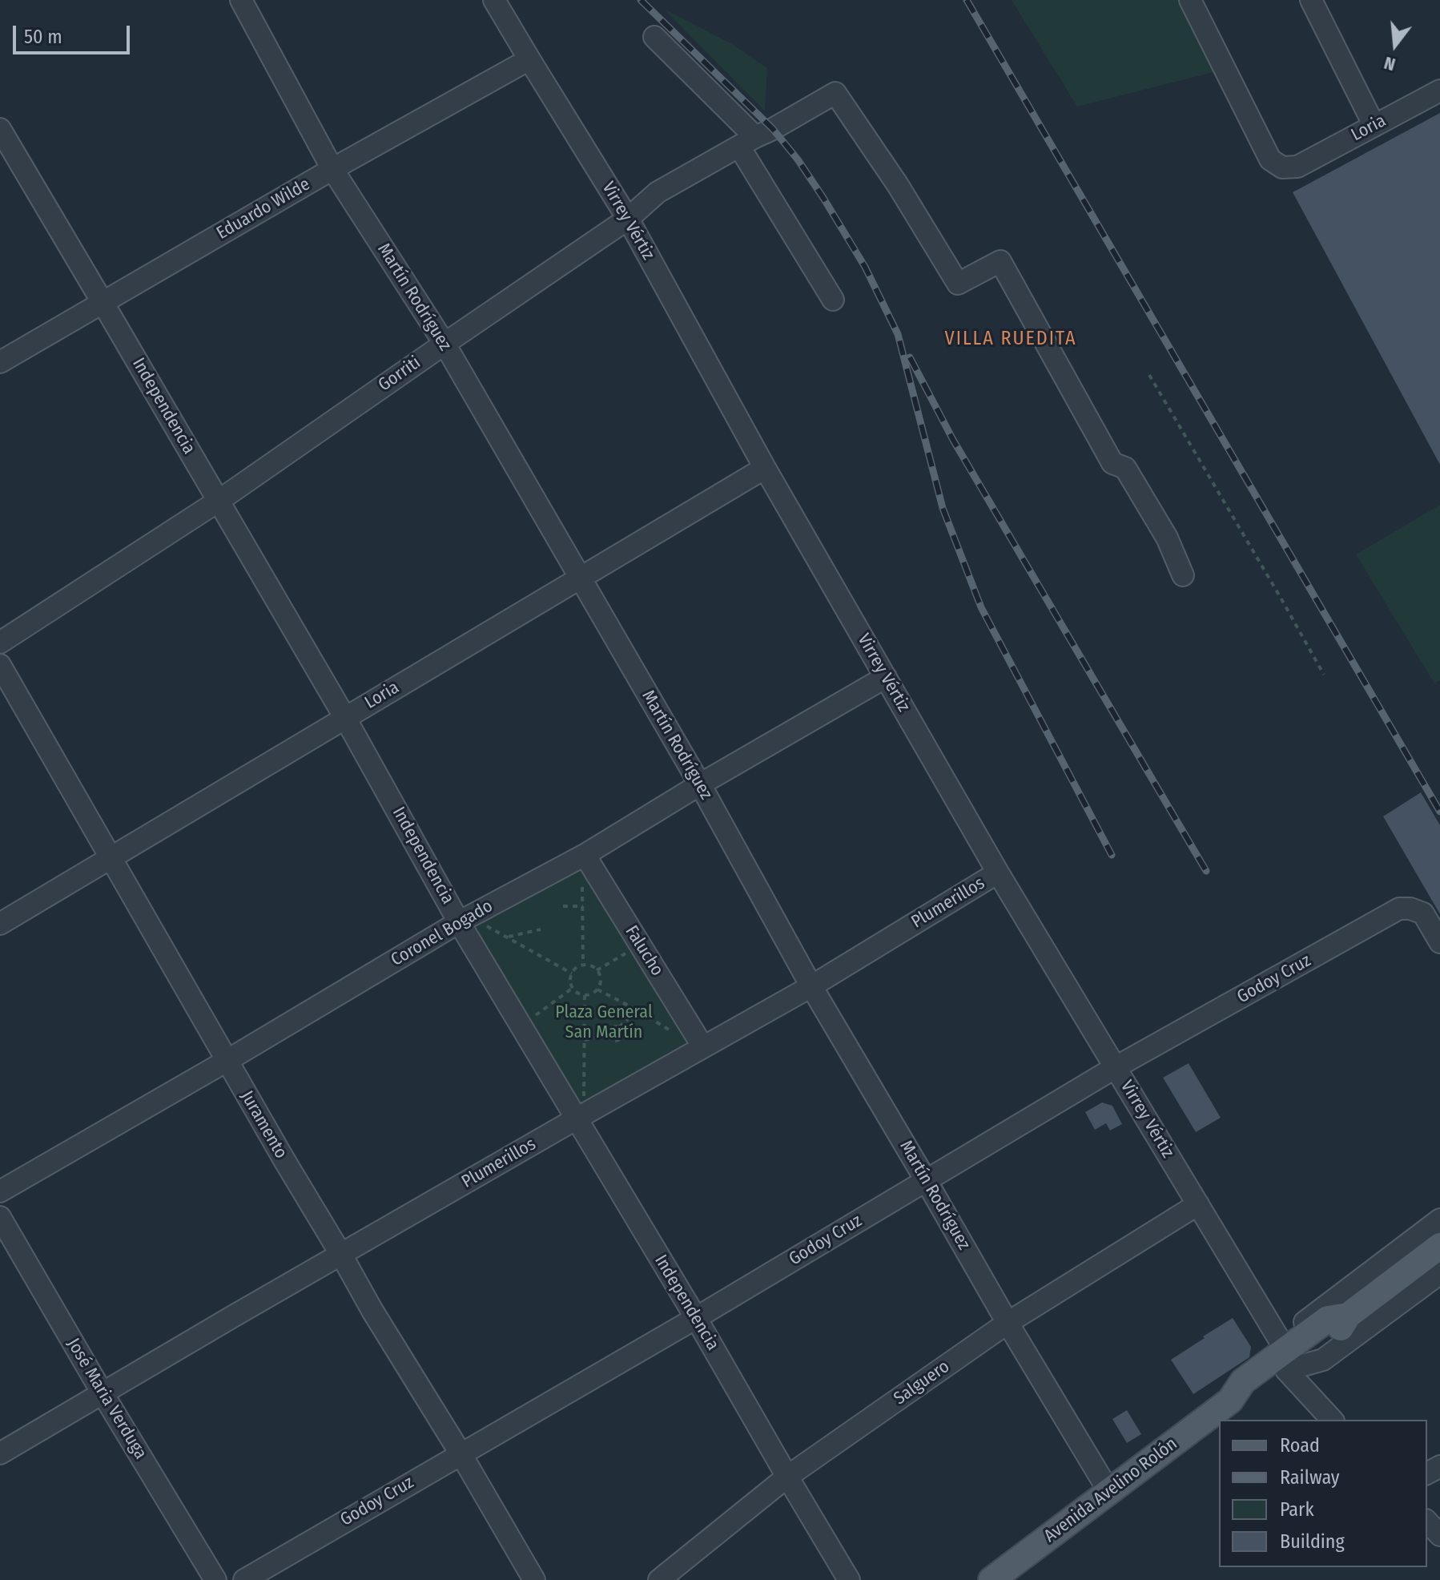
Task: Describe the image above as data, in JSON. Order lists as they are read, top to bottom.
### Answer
{
  "streets": {
    "main road": ["Avenida Avelino Rolón"],
    "street": [
      "Loria",
      "Eduardo Wilde",
      "Virrey Vértiz",
      "Martín Rodríguez",
      "Gorriti",
      "Independencia",
      "Plumerillos",
      "Coronel Bogado",
      "Falucho",
      "Godoy Cruz",
      "Juramento",
      "Salguero",
      "José Maria Verduga"
    ]
  },
  "crossings": [
    ["Loria", "Virrey Vértiz"],
    ["Loria", "Martín Rodríguez"],
    ["Loria", "Independencia"],
    ["Loria", "Juramento"],
    ["Eduardo Wilde", "Virrey Vértiz"],
    ["Eduardo Wilde", "Martín Rodríguez"],
    ["Eduardo Wilde", "Independencia"],
    ["Virrey Vértiz", "Gorriti"],
    ["Virrey Vértiz", "Plumerillos"],
    ["Virrey Vértiz", "Coronel Bogado"],
    ["Virrey Vértiz", "Godoy Cruz"],
    ["Virrey Vértiz", "Salguero"],
    ["Virrey Vértiz", "Avenida Avelino Rolón"],
    ["Martín Rodríguez", "Gorriti"],
    ["Martín Rodríguez", "Plumerillos"],
    ["Martín Rodríguez", "Coronel Bogado"],
    ["Martín Rodríguez", "Godoy Cruz"],
    ["Martín Rodríguez", "Salguero"],
    ["Martín Rodríguez", "Avenida Avelino Rolón"],
    ["Gorriti", "Independencia"],
    ["Independencia", "Plumerillos"],
    ["Independencia", "Coronel Bogado"],
    ["Independencia", "Godoy Cruz"],
    ["Independencia", "Salguero"],
    ["Plumerillos", "Falucho"],
    ["Plumerillos", "Juramento"],
    ["Plumerillos", "José Maria Verduga"],
    ["Coronel Bogado", "Falucho"],
    ["Coronel Bogado", "Juramento"],
    ["Godoy Cruz", "Juramento"]
  ],
  "districts": ["VILLA RUEDITA"],
  "parks": ["Plaza General San Martín"],
  "legend": [
    "Road",
    "Railway",
    "Park",
    "Building"
  ],
  "scale_bar": "50 m",
  "north": "bottom"
}
